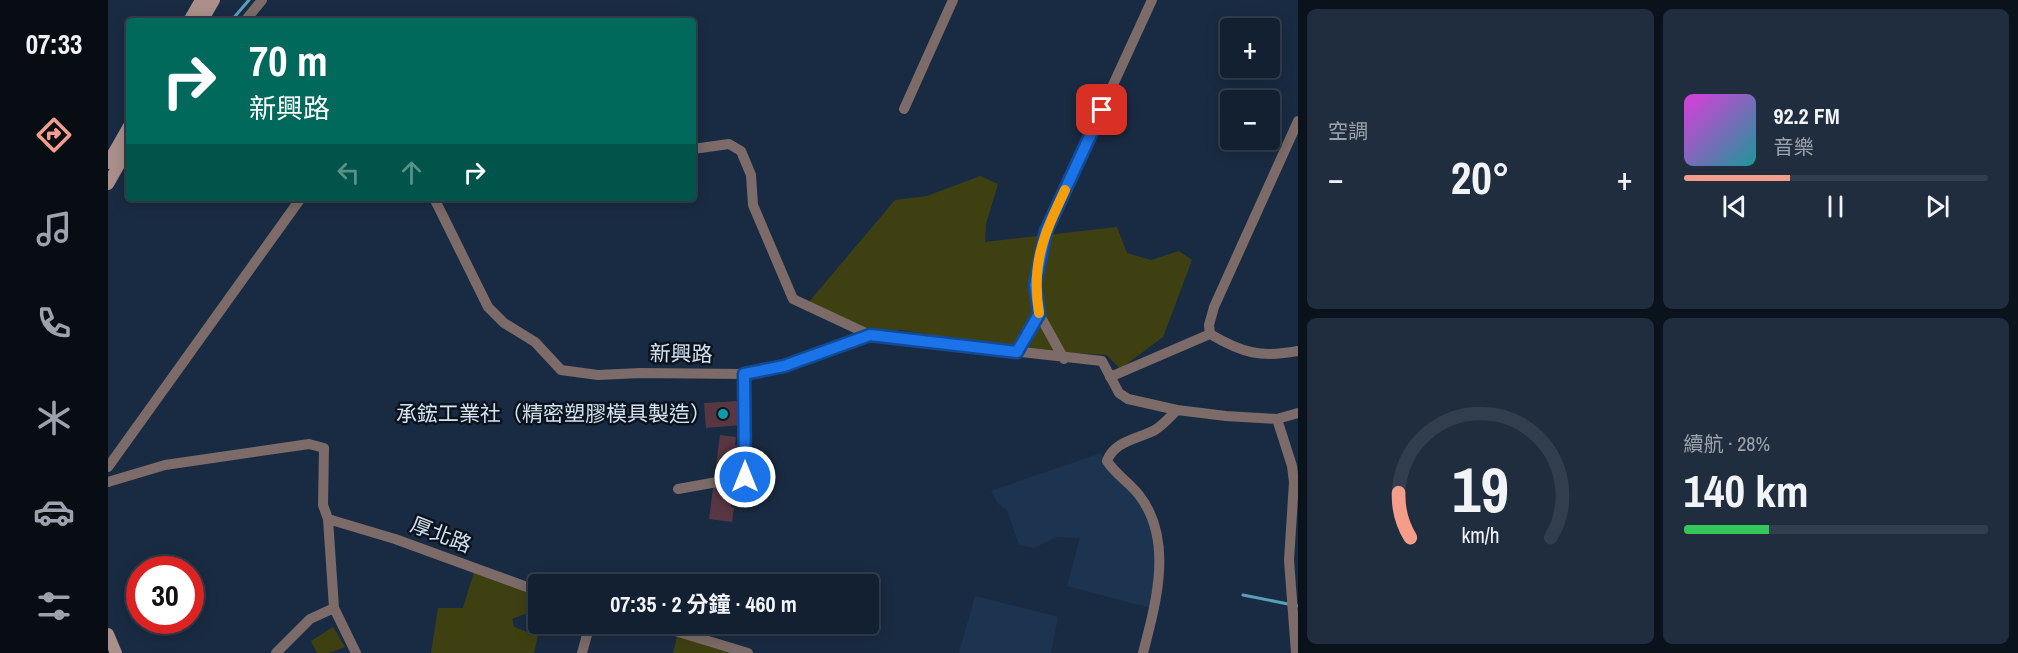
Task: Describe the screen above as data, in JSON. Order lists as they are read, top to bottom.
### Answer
{
  "streets": {
    "street": ["新興路", "厚北路"]
  },
  "places": ["承鋐工業社（精密塑膠模具製造）"],
  "page": {
    "tabs": "07:33",
    "tile": [
      "空調",
      ["續航 · 28%", "140 km"]
    ],
    "map_buttons": ["+", "−"],
    "turn": ["70 m", "新興路"],
    "song": ["92.2 FM", "音樂"],
    "heat": ["−", "20°", "+"],
    "limit": "30",
    "trip": "07:35 · 2 分鐘 · 460 m",
    "gauge": ["19", "km/h"]
  }
}
